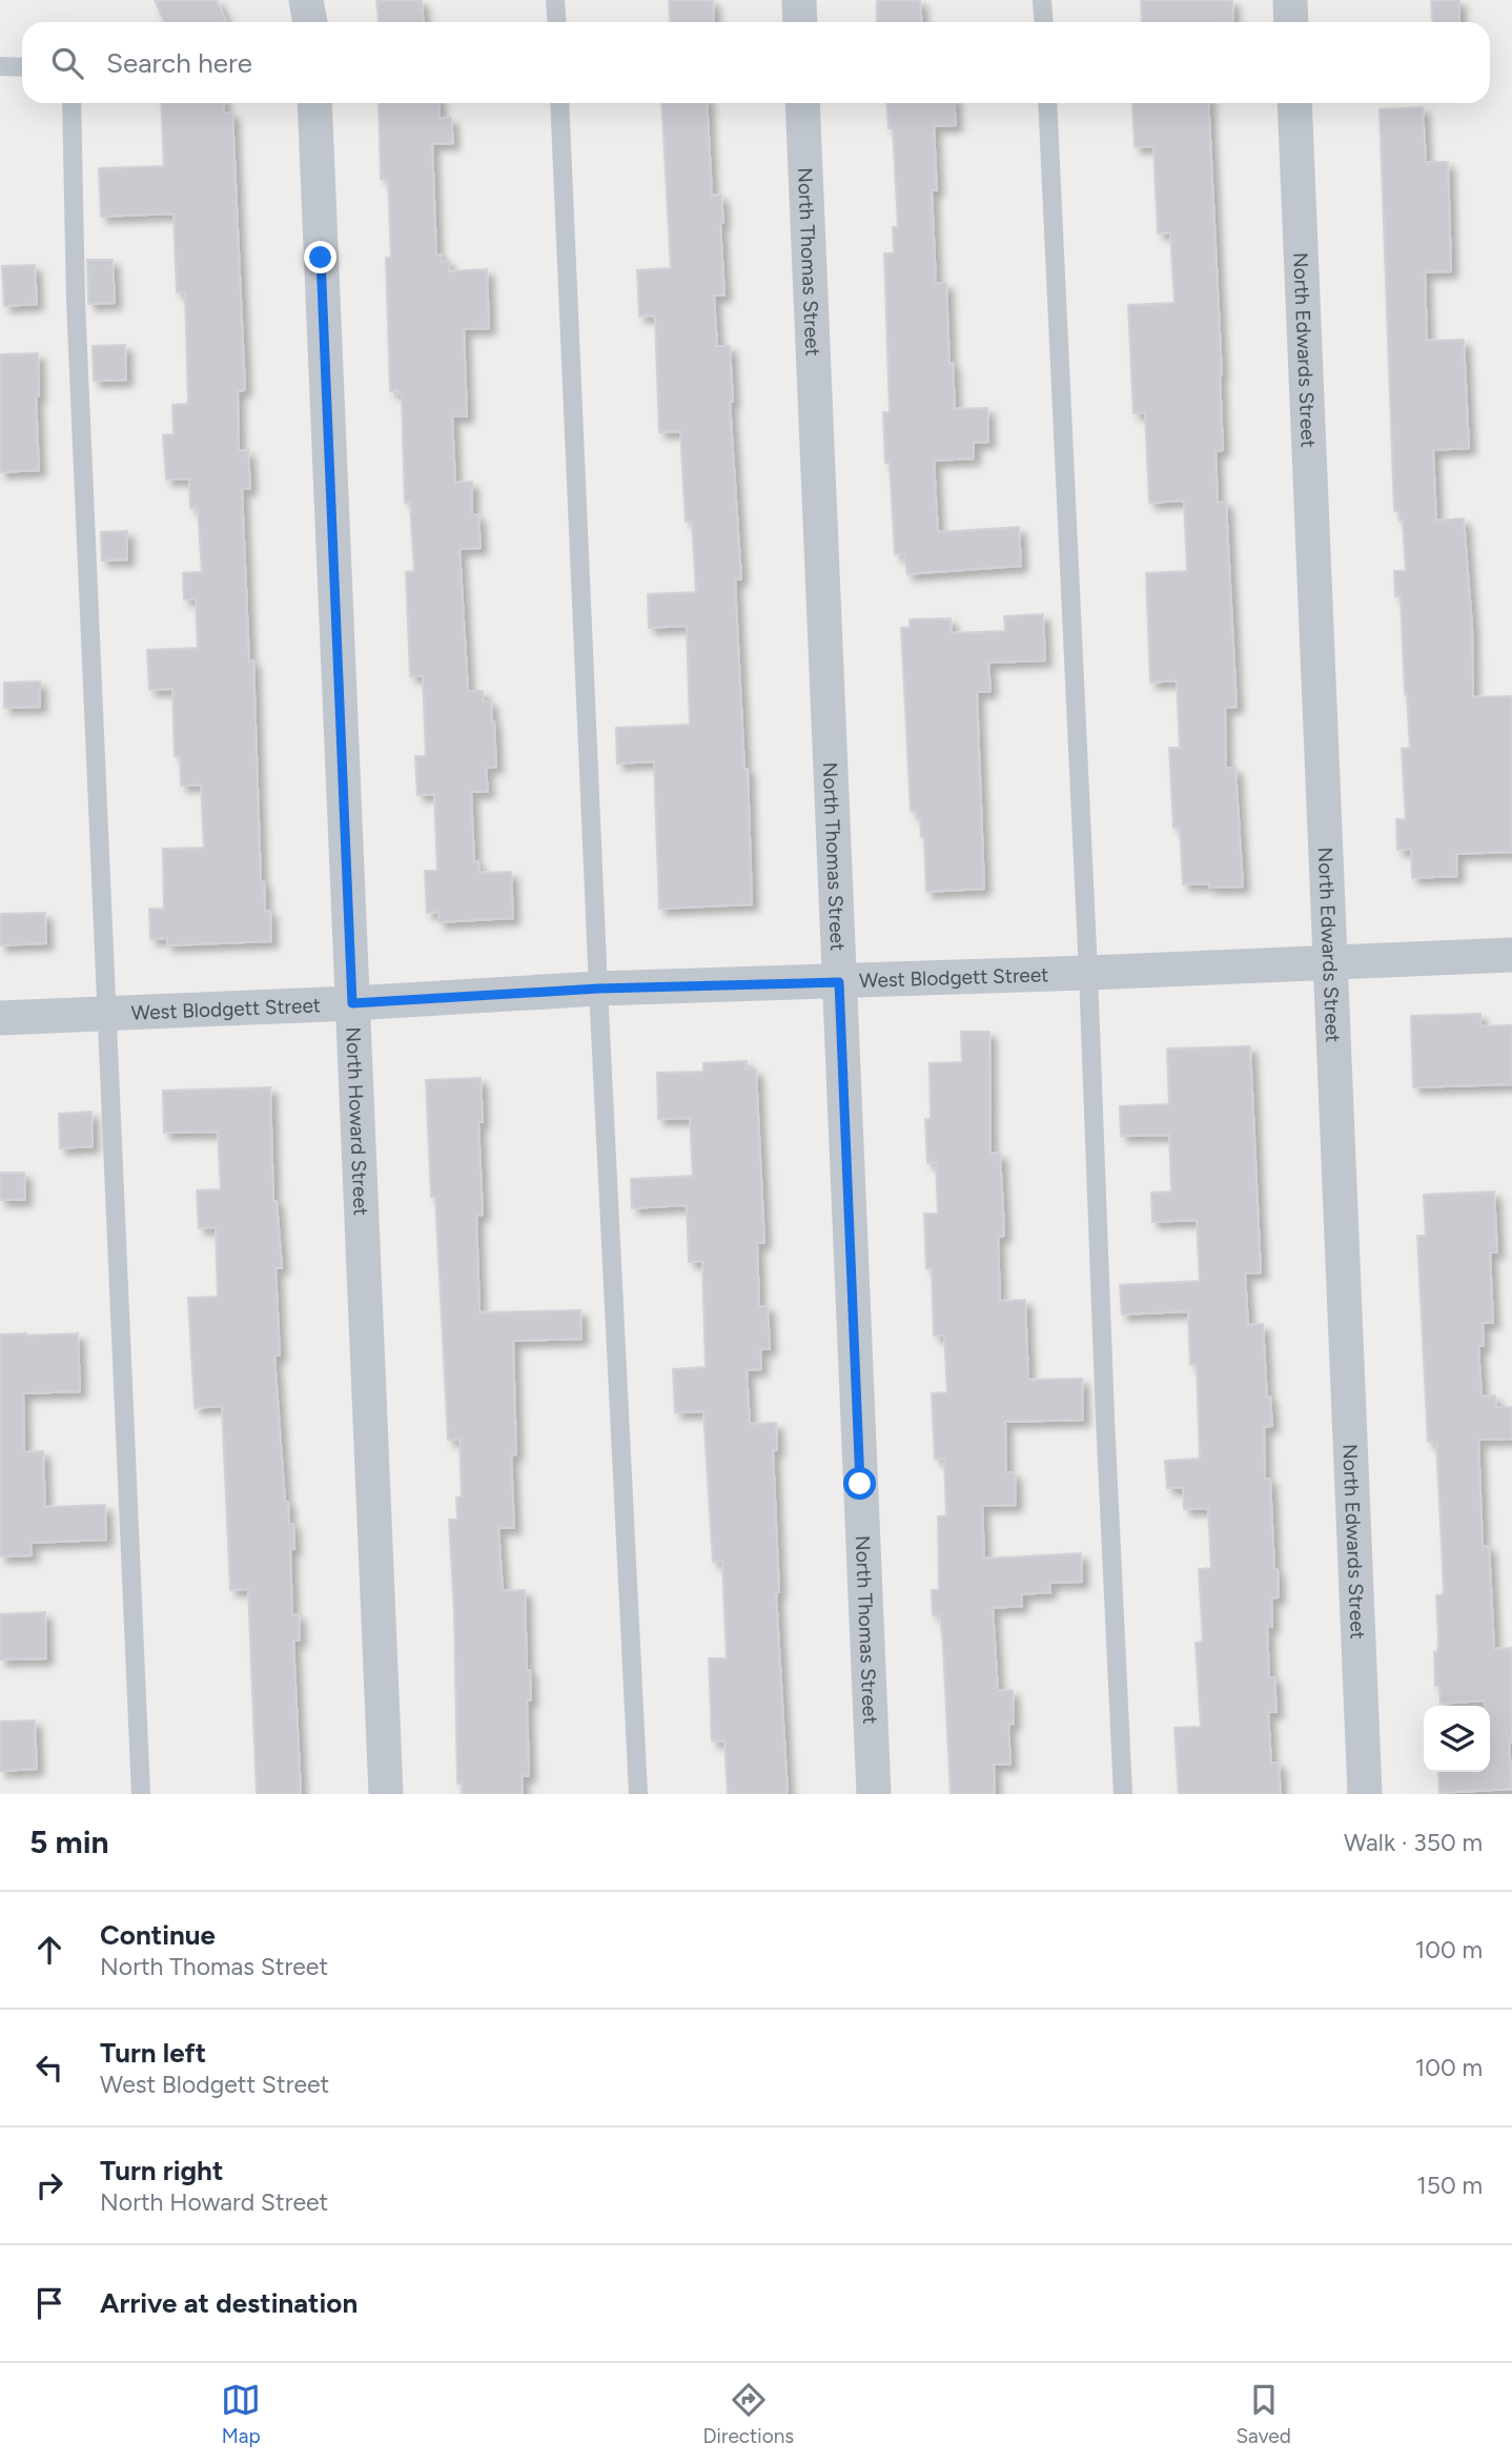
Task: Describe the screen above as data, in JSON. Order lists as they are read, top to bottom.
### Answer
{
  "streets": {
    "street": [
      "North Thomas Street",
      "North Edwards Street",
      "West Blodgett Street",
      "North Howard Street"
    ]
  },
  "crossings": [
    ["North Thomas Street", "West Blodgett Street"],
    ["North Edwards Street", "West Blodgett Street"],
    ["West Blodgett Street", "North Howard Street"]
  ],
  "page": {
    "search": "Search here",
    "heading": ["5 min", "Walk · 350 m"],
    "list": [
      ["Continue", "North Thomas Street", "100 m"],
      ["Turn left", "West Blodgett Street", "100 m"],
      ["Turn right", "North Howard Street", "150 m"],
      "Arrive at destination"
    ],
    "nav": ["Map", "Directions", "Saved"]
  }
}
